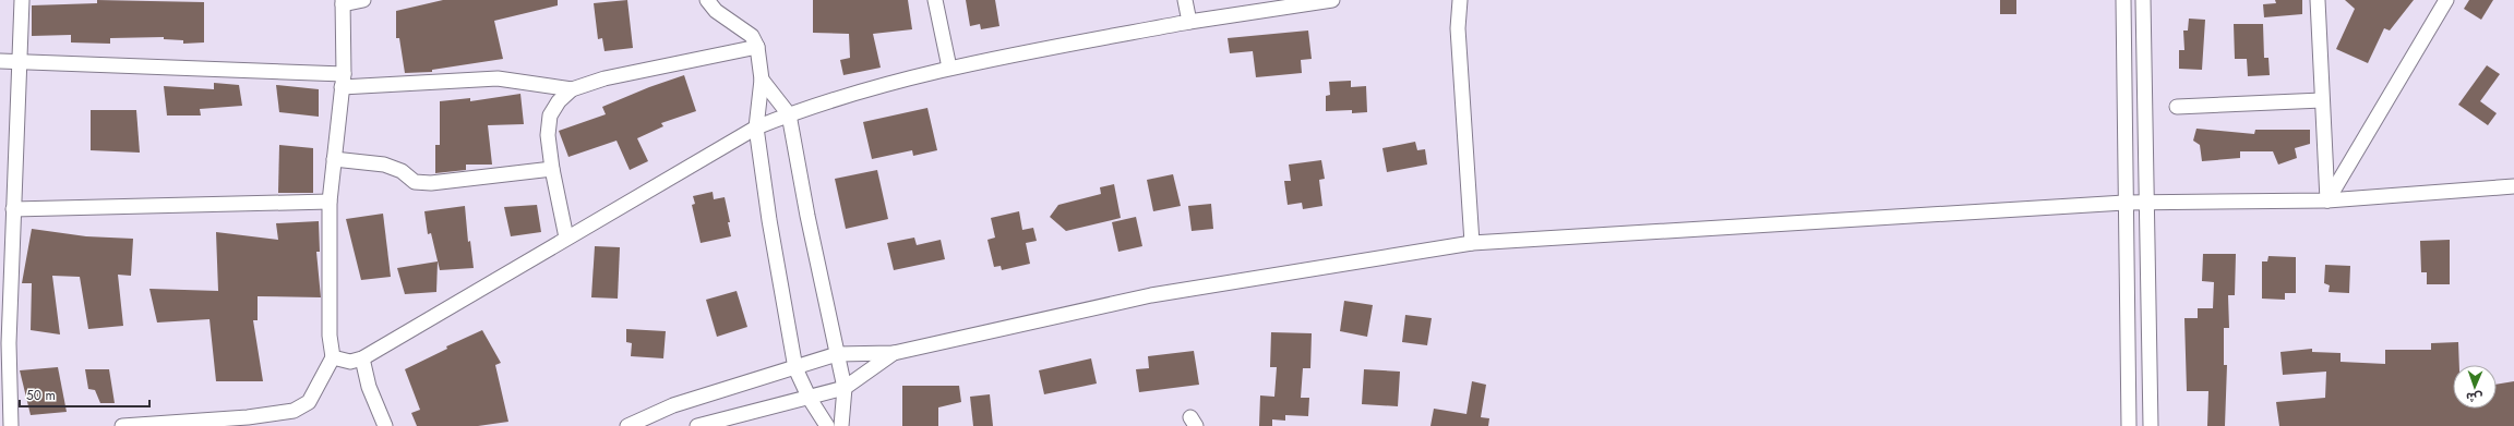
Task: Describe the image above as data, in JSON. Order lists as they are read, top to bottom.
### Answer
{
  "scale_bar": "50 m",
  "north": "bottom"
}
